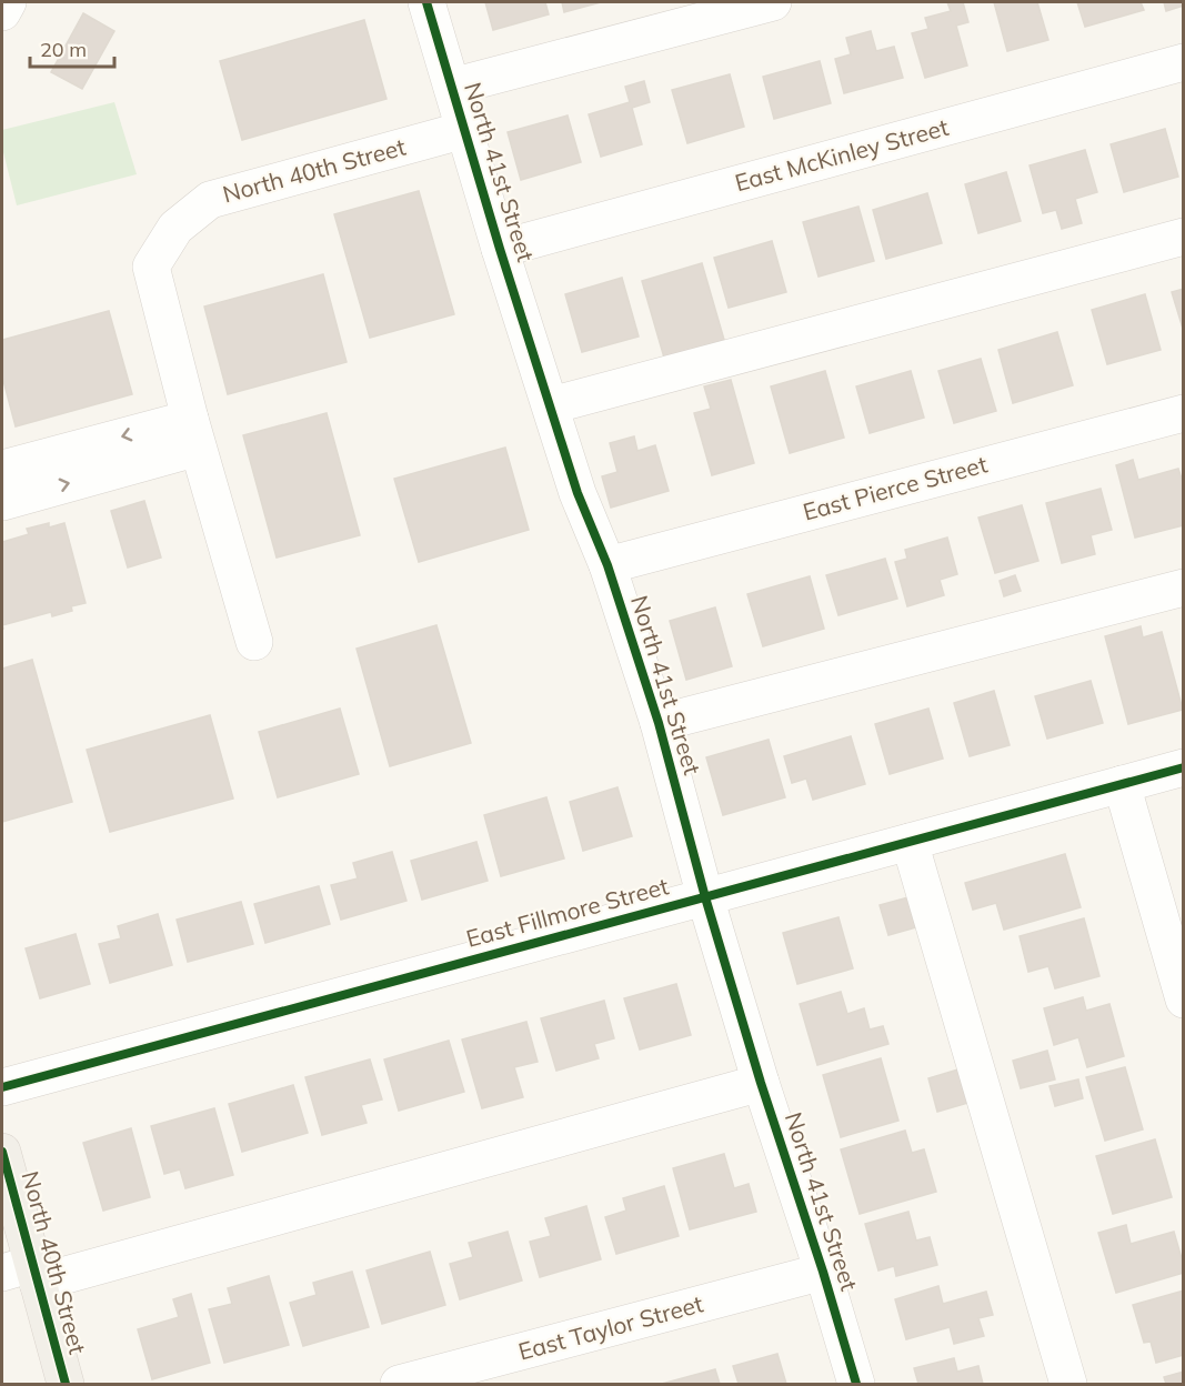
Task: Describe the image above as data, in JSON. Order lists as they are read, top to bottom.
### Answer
{
  "streets": {
    "main road": ["North 40th Street"],
    "street": [
      "East McKinley Street",
      "North 41st Street",
      "East Pierce Street",
      "East Fillmore Street",
      "East Taylor Street"
    ]
  },
  "crossings": [
    ["East McKinley Street", "North 41st Street"],
    ["North 40th Street", "North 41st Street"],
    ["North 41st Street", "East Pierce Street"],
    ["North 41st Street", "East Fillmore Street"],
    ["North 41st Street", "East Taylor Street"]
  ],
  "scale_bar": "20 m"
}
